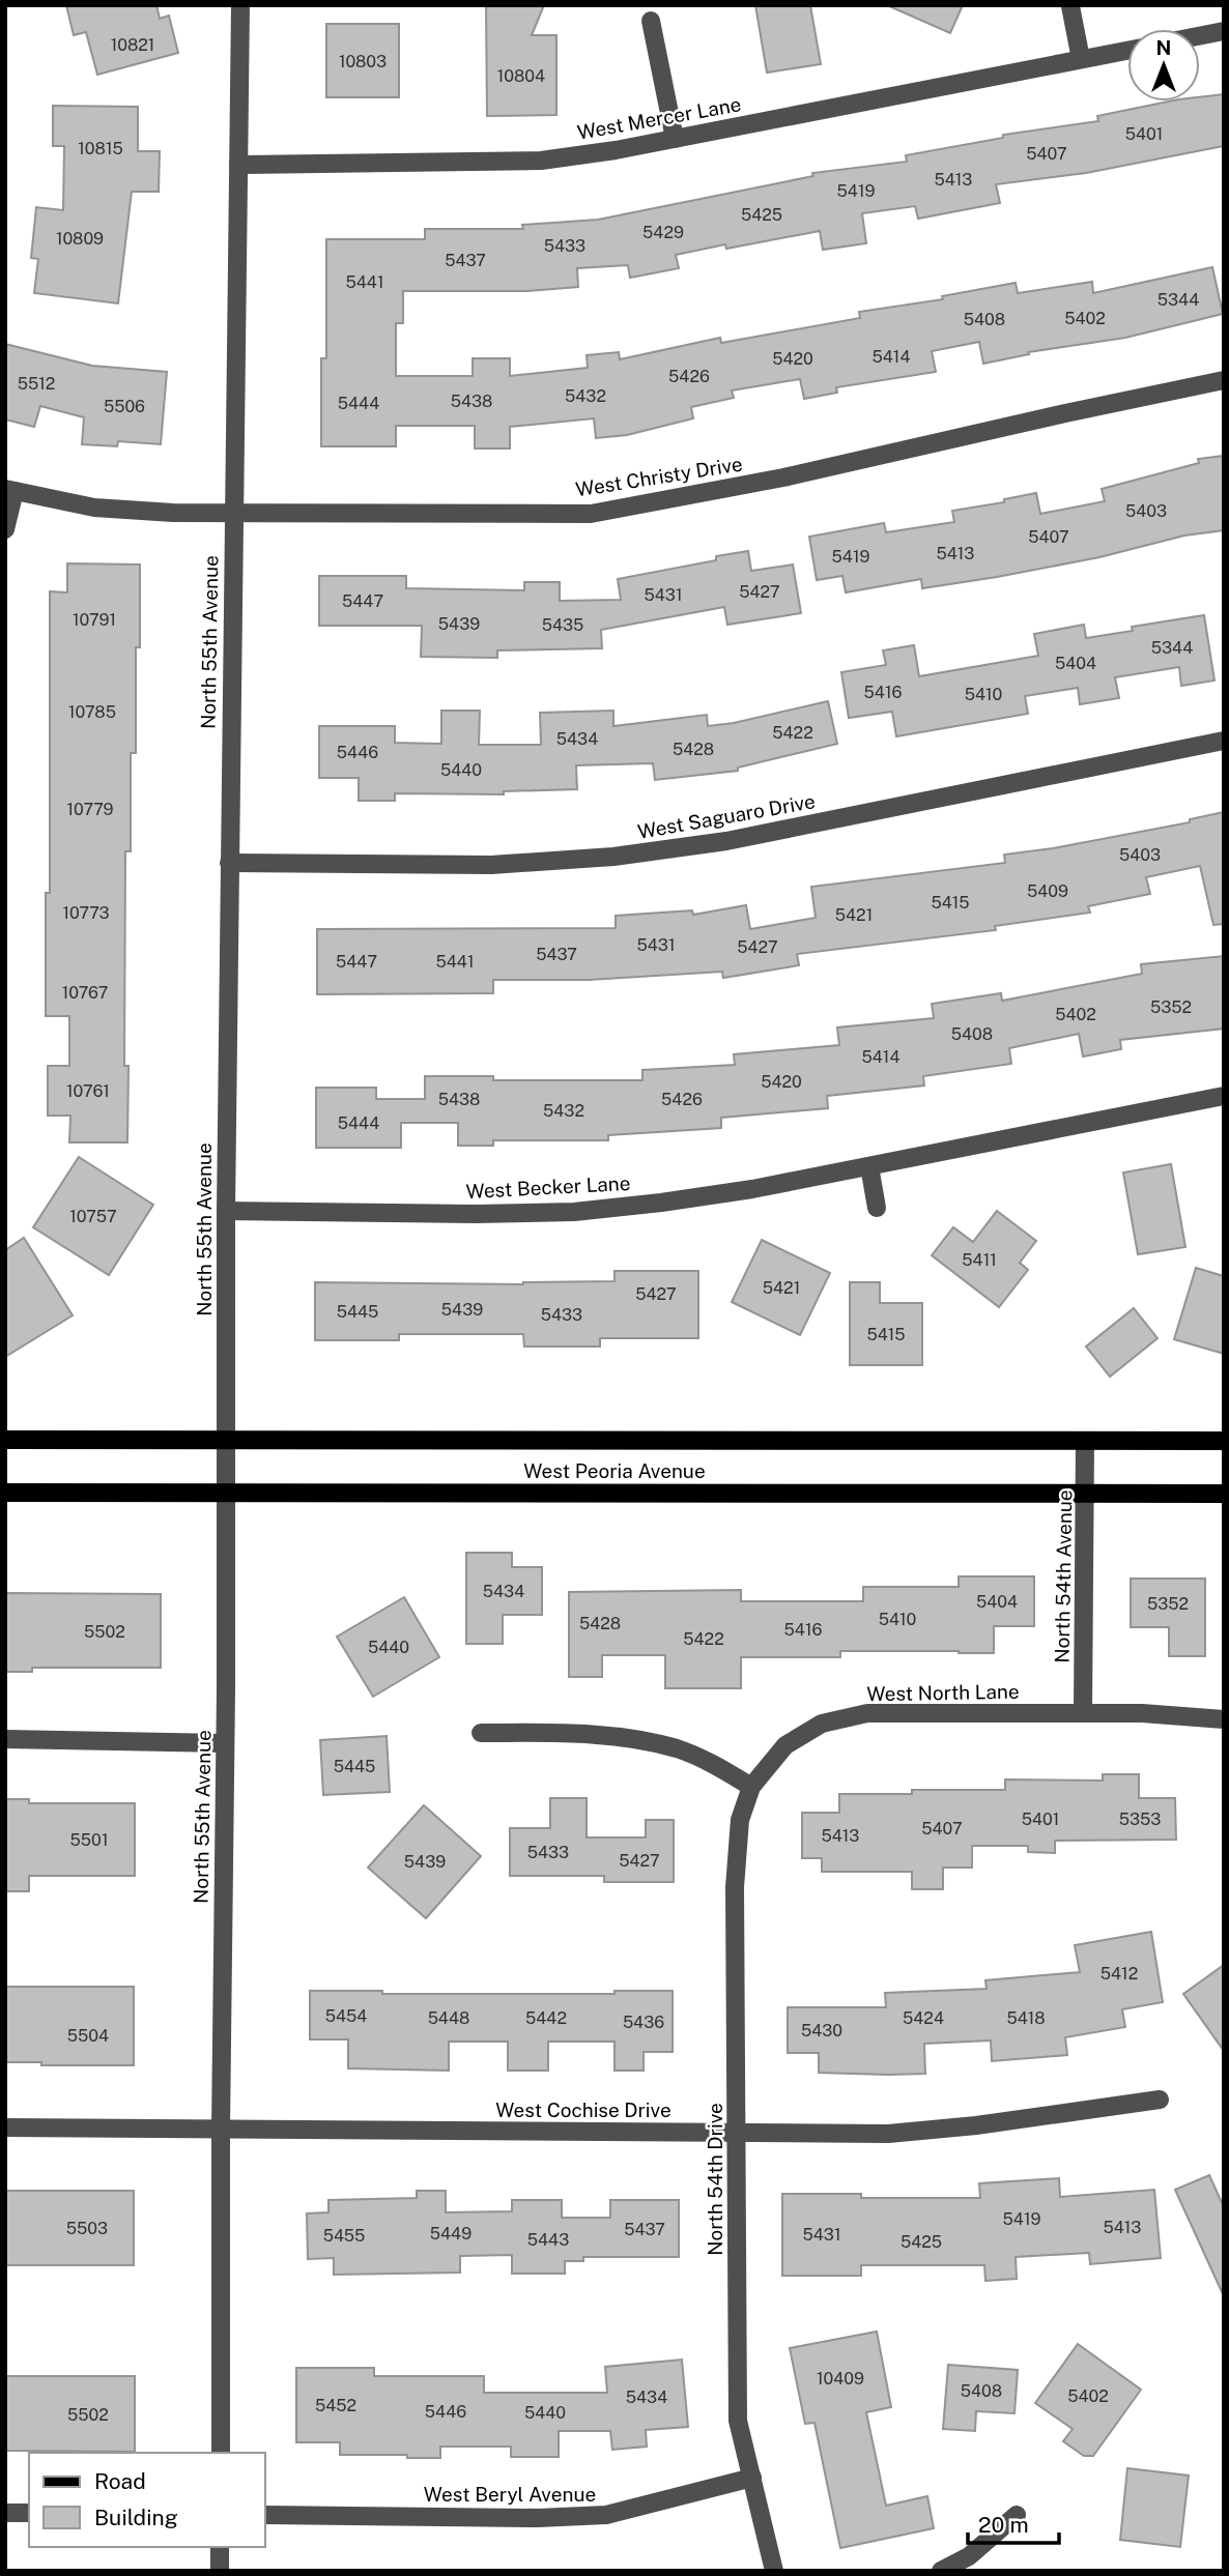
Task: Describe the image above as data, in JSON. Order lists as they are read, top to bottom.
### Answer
{
  "streets": {
    "main road": ["West Peoria Avenue"],
    "street": [
      "West Mercer Lane",
      "West Christy Drive",
      "North 55th Avenue",
      "West Saguaro Drive",
      "West Becker Lane",
      "North 54th Avenue",
      "West North Lane",
      "West Cochise Drive",
      "North 54th Drive",
      "West Beryl Avenue"
    ]
  },
  "crossings": [
    ["West Mercer Lane", "North 55th Avenue"],
    ["West Christy Drive", "North 55th Avenue"],
    ["North 55th Avenue", "West Saguaro Drive"],
    ["North 55th Avenue", "West Becker Lane"],
    ["North 55th Avenue", "West Peoria Avenue"],
    ["North 55th Avenue", "West Cochise Drive"],
    ["West Peoria Avenue", "North 54th Avenue"],
    ["North 54th Avenue", "West North Lane"],
    ["West North Lane", "North 54th Drive"],
    ["West Cochise Drive", "North 54th Drive"],
    ["North 54th Drive", "West Beryl Avenue"]
  ],
  "house_numbers": [
    "10821",
    "10803",
    "10804",
    "5401",
    "10815",
    "5407",
    "5413",
    "5419",
    "5425",
    "5429",
    "10809",
    "5433",
    "5437",
    "5441",
    "5344",
    "5402",
    "5408",
    "5414",
    "5420",
    "5426",
    "5512",
    "5432",
    "5438",
    "5444",
    "5506",
    "5403",
    "5407",
    "5413",
    "5419",
    "5427",
    "5431",
    "5447",
    "10791",
    "5439",
    "5435",
    "5344",
    "5404",
    "5416",
    "5410",
    "10785",
    "5422",
    "5434",
    "5428",
    "5446",
    "5440",
    "10779",
    "5403",
    "5409",
    "5415",
    "10773",
    "5421",
    "5431",
    "5427",
    "5437",
    "5447",
    "5441",
    "10767",
    "5352",
    "5402",
    "5408",
    "5414",
    "5420",
    "10761",
    "5438",
    "5426",
    "5432",
    "5444",
    "10757",
    "5411",
    "5421",
    "5427",
    "5439",
    "5445",
    "5433",
    "5415",
    "5434",
    "5404",
    "5352",
    "5410",
    "5428",
    "5416",
    "5502",
    "5422",
    "5440",
    "5445",
    "5401",
    "5353",
    "5407",
    "5413",
    "5501",
    "5433",
    "5427",
    "5439",
    "5412",
    "5454",
    "5448",
    "5442",
    "5424",
    "5418",
    "5436",
    "5430",
    "5504",
    "5419",
    "5413",
    "5503",
    "5437",
    "5449",
    "5431",
    "5455",
    "5443",
    "5425",
    "10409",
    "5408",
    "5402",
    "5434",
    "5452",
    "5446",
    "5440",
    "5502"
  ],
  "legend": ["Road", "Building"],
  "scale_bar": "20 m",
  "north": "top"
}
